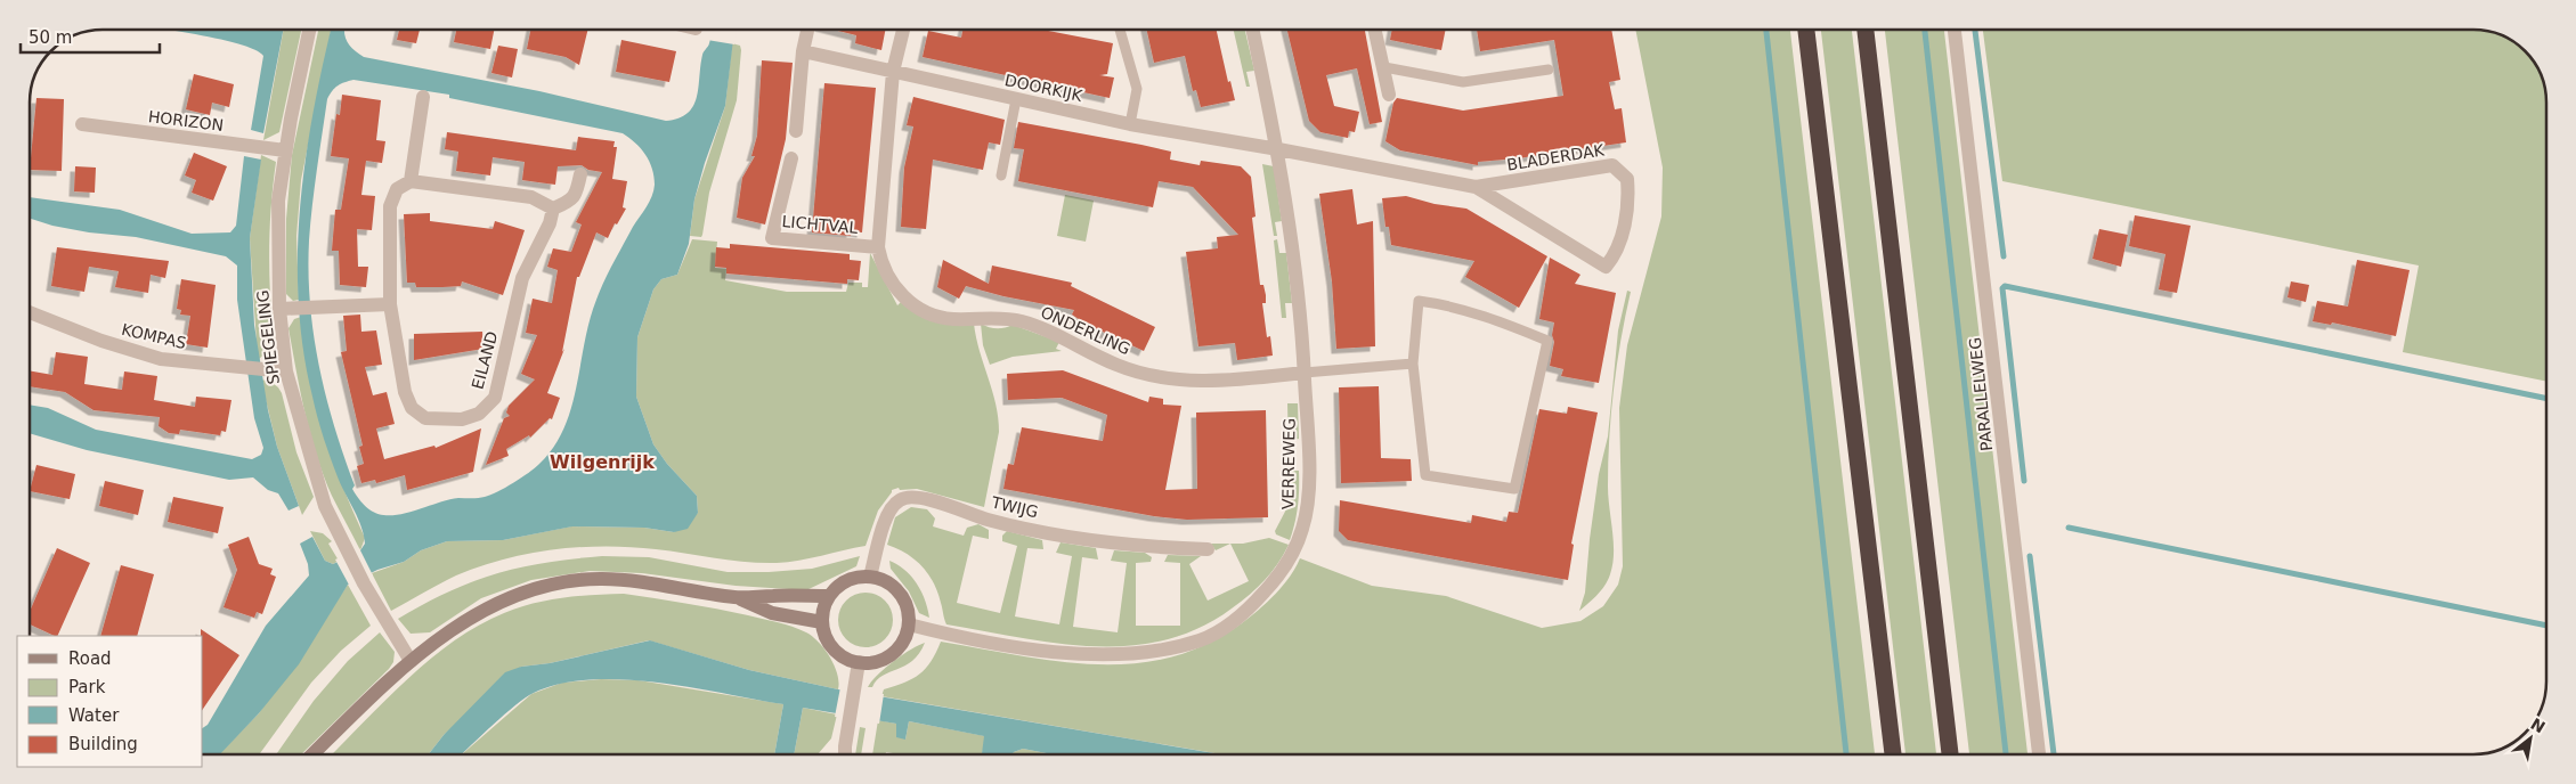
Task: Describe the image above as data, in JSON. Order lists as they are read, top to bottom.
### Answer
{
  "streets": {
    "street": [
      "DOORKIJK",
      "HORIZON",
      "BLADERDAK",
      "LICHTVAL",
      "ONDERLING",
      "KOMPAS",
      "SPIEGELING",
      "EILAND",
      "PARALLELWEG",
      "VERREWEG",
      "TWIJG"
    ]
  },
  "crossings": [
    ["DOORKIJK", "BLADERDAK"],
    ["DOORKIJK", "ONDERLING"],
    ["DOORKIJK", "VERREWEG"],
    ["HORIZON", "SPIEGELING"],
    ["BLADERDAK", "VERREWEG"],
    ["LICHTVAL", "ONDERLING"],
    ["ONDERLING", "VERREWEG"],
    ["KOMPAS", "SPIEGELING"],
    ["VERREWEG", "TWIJG"]
  ],
  "districts": ["Wilgenrijk"],
  "legend": [
    "Road",
    "Park",
    "Water",
    "Building"
  ],
  "scale_bar": "50 m",
  "north": "top right"
}
